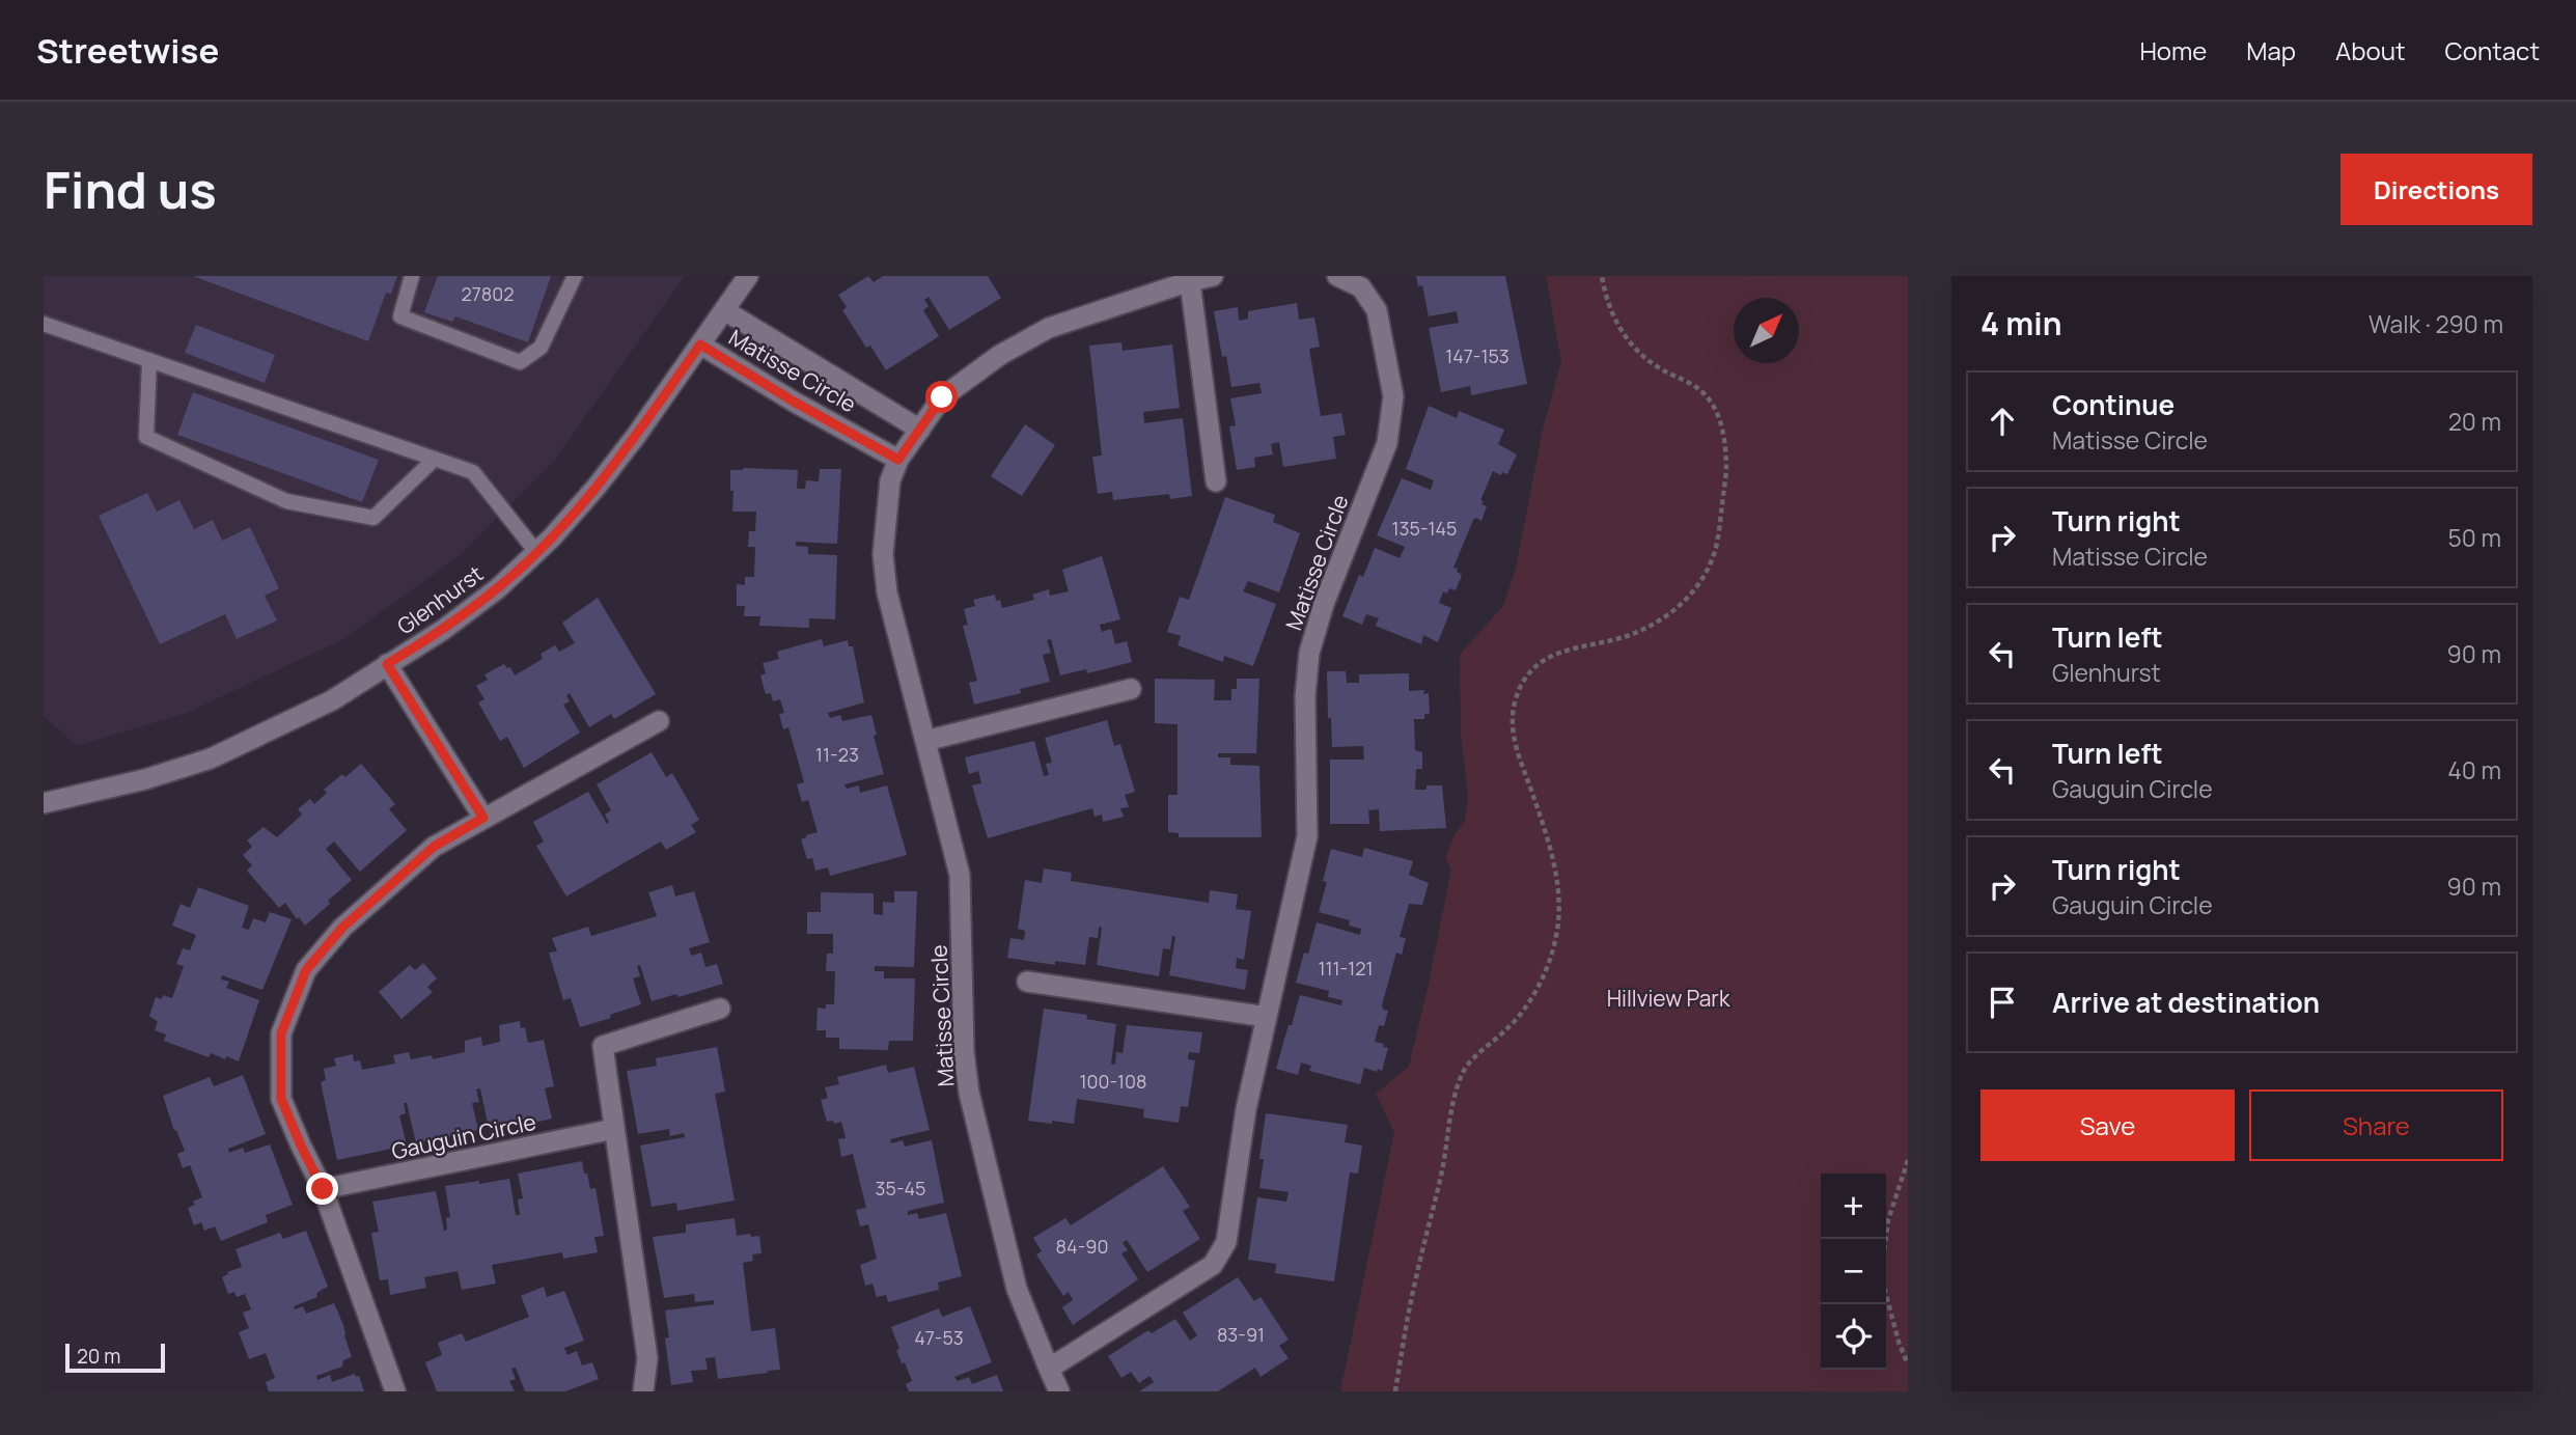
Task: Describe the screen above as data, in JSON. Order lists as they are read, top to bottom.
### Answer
{
  "streets": {
    "street": ["Matisse Circle", "Glenhurst", "Gauguin Circle"]
  },
  "crossings": [
    ["Matisse Circle", "Glenhurst"]
  ],
  "parks": ["Hillview Park"],
  "house_numbers": [
    "27802",
    "147-153",
    "135-145",
    "11-23",
    "111-121",
    "100-108",
    "35-45",
    "84-90",
    "83-91",
    "47-53"
  ],
  "scale_bar": "20 m",
  "north": "top right",
  "page": {
    "header": "Streetwise",
    "nav": [
      "Home",
      "Map",
      "About",
      "Contact"
    ],
    "buttons": [
      "Directions",
      ["Save", "Share"]
    ],
    "title": "Find us",
    "heading": ["4 min", "Walk · 290 m"],
    "list": [
      ["Continue", "Matisse Circle", "20 m"],
      ["Turn right", "Matisse Circle", "50 m"],
      ["Turn left", "Glenhurst", "90 m"],
      ["Turn left", "Gauguin Circle", "40 m"],
      ["Turn right", "Gauguin Circle", "90 m"],
      "Arrive at destination"
    ],
    "map_buttons": ["+", "−"],
    "scale": "20 m"
  }
}
